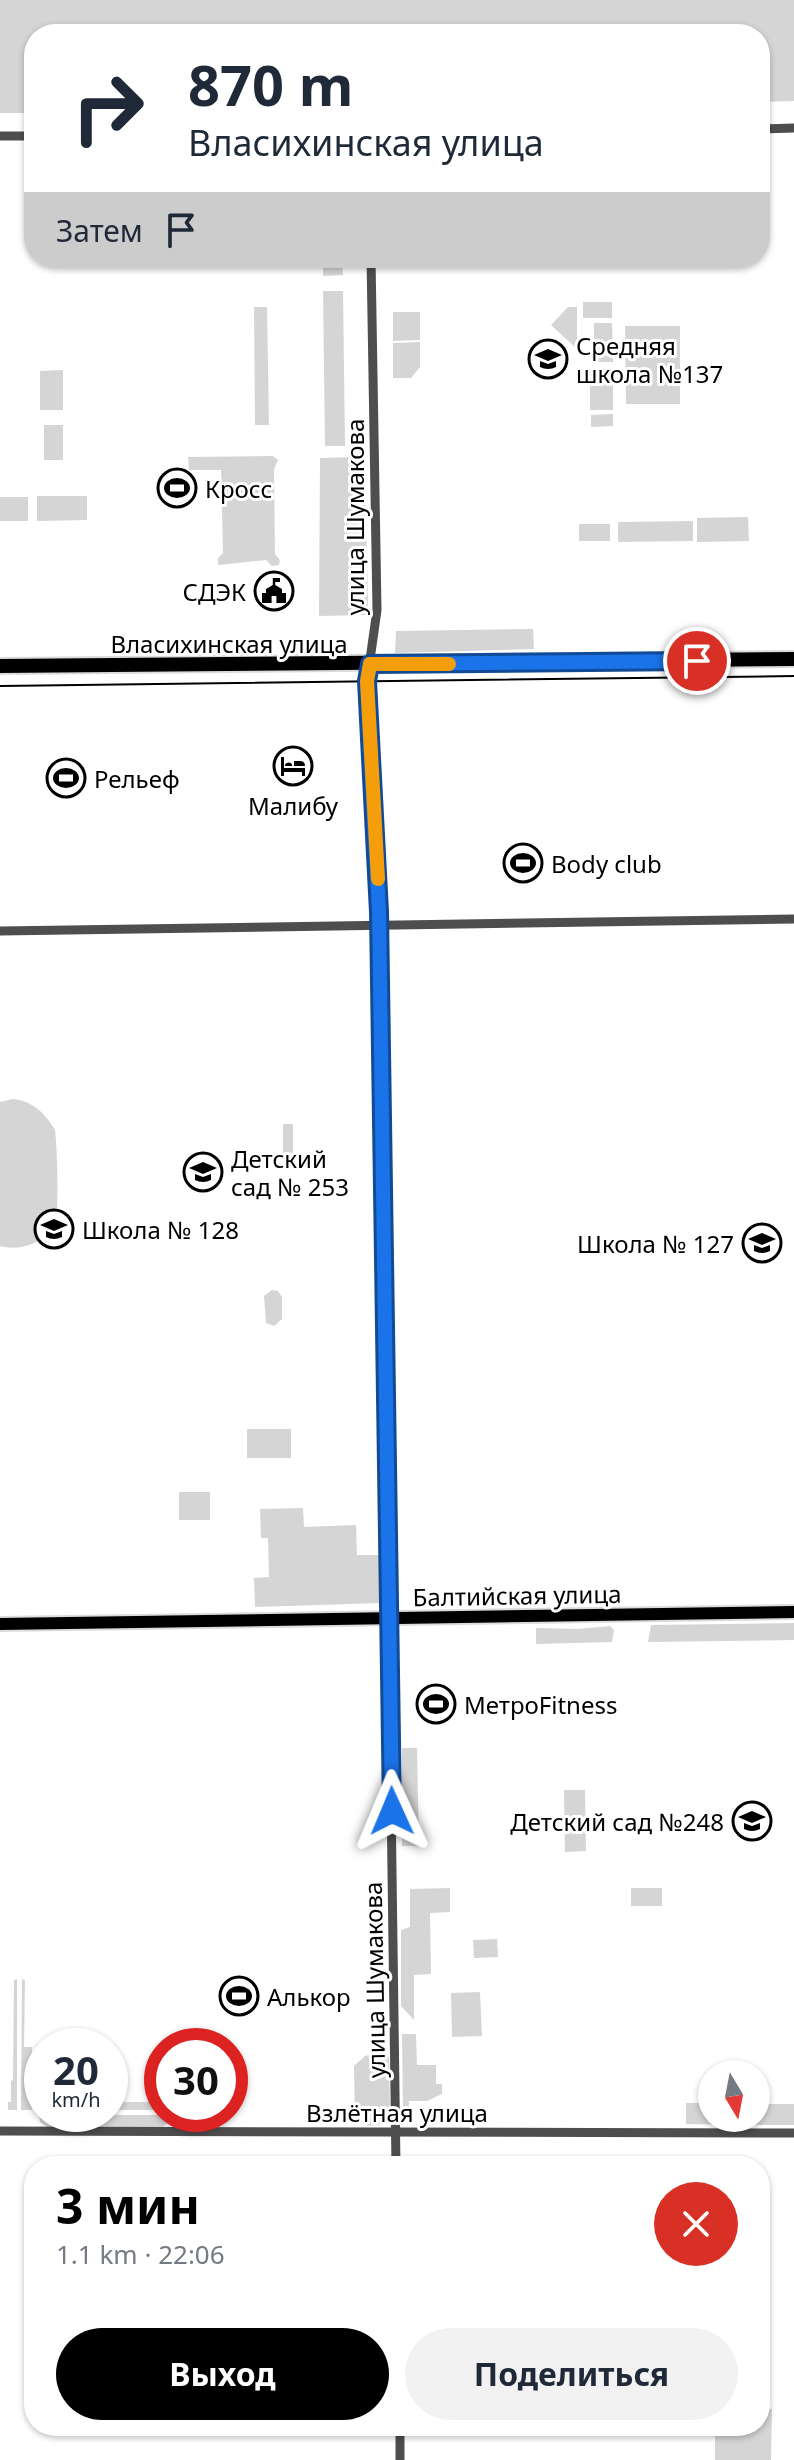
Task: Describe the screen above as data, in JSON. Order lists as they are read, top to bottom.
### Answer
{
  "streets": {
    "highway": ["Власихинская улица"],
    "main road": ["Балтийская улица"],
    "street": ["улица Шумакова", "Взлётная улица"]
  },
  "crossings": [
    ["улица Шумакова", "Власихинская улица"],
    ["улица Шумакова", "Балтийская улица"],
    ["улица Шумакова", "Взлётная улица"]
  ],
  "places": {
    "school or university": [
      "Средняя школа №137",
      "Детский сад № 253",
      "Школа № 128",
      "Школа № 127",
      "Детский сад №248"
    ],
    "sports": [
      "Кросс",
      "Рельеф",
      "Body club",
      "МетроFitness",
      "Алькор"
    ],
    "public building": ["СДЭК"],
    "hotel": ["Малибу"]
  },
  "north": "bottom",
  "page": {
    "turn": ["870 m", "Власихинская улица"],
    "then": "Затем",
    "speed": "20 km/h",
    "limit": "30",
    "heading": ["3 мин", "1.1 km · 22:06"],
    "buttons": ["Выход", "Поделиться"]
  }
}
